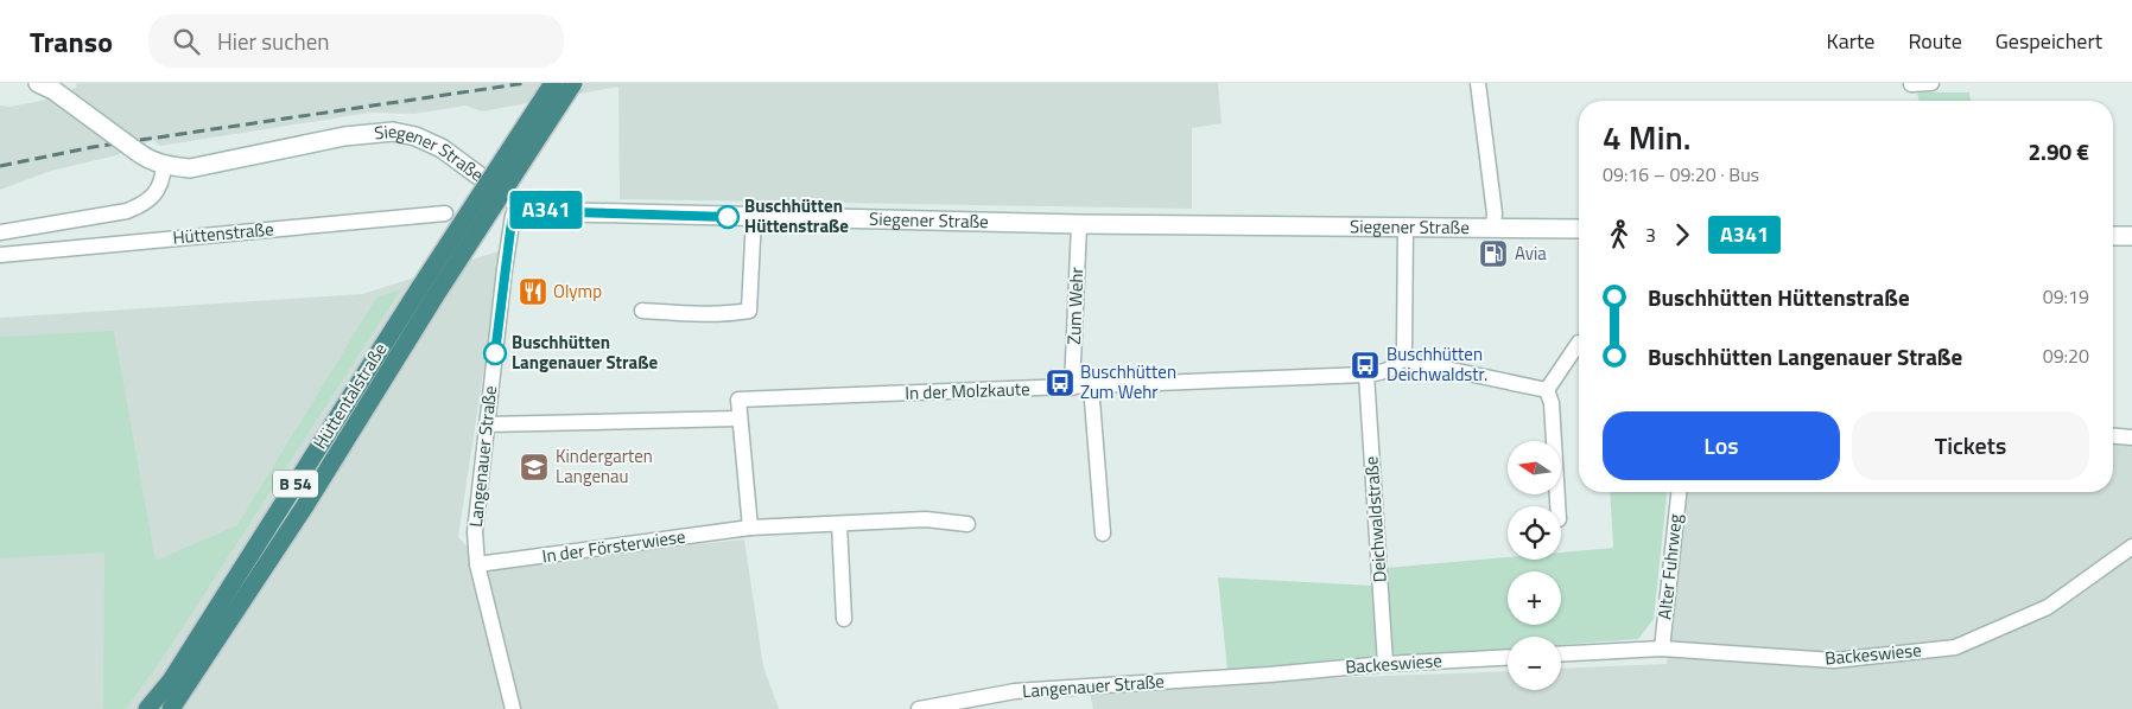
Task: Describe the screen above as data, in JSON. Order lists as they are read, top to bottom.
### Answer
{
  "streets": {
    "highway": ["Hüttentalstraße", "B 54"],
    "main road": ["Siegener Straße"],
    "street": [
      "Hüttenstraße",
      "Zum Wehr",
      "In der Molzkaute",
      "Langenauer Straße",
      "Deichwaldstraße",
      "In der Försterwiese",
      "Alter Fuhrweg",
      "Backeswiese"
    ]
  },
  "crossings": [
    ["Siegener Straße", "Zum Wehr"],
    ["Siegener Straße", "Langenauer Straße"],
    ["Zum Wehr", "In der Molzkaute"],
    ["In der Molzkaute", "Deichwaldstraße"],
    ["Langenauer Straße", "In der Försterwiese"],
    ["Langenauer Straße", "Backeswiese"],
    ["Deichwaldstraße", "Backeswiese"],
    ["Alter Fuhrweg", "Backeswiese"]
  ],
  "places": {
    "other": ["Buschhütten Hüttenstraße", "Buschhütten Langenauer Straße"],
    "fuel station": ["Avia"],
    "restaurant": ["Olymp"],
    "bus stop": ["Buschhütten Deichwaldstr.", "Buschhütten Zum Wehr"],
    "school or university": ["Kindergarten Langenau"]
  },
  "lines": ["bus line A341"],
  "north": "left",
  "page": {
    "header": "Transo",
    "search": "Hier suchen",
    "nav": ["Karte", "Route", "Gespeichert"],
    "on_map": "A341",
    "heading": ["4 Min.", "09:16 – 09:20 · Bus", "2.90 €"],
    "legs": ["3", "A341"],
    "list": [
      {
        "name": "Buschhütten Hüttenstraße",
        "value": "09:19"
      },
      {
        "name": "Buschhütten Langenauer Straße",
        "value": "09:20"
      }
    ],
    "buttons": ["Los", "Tickets"],
    "map_buttons": ["+", "−"]
  }
}
